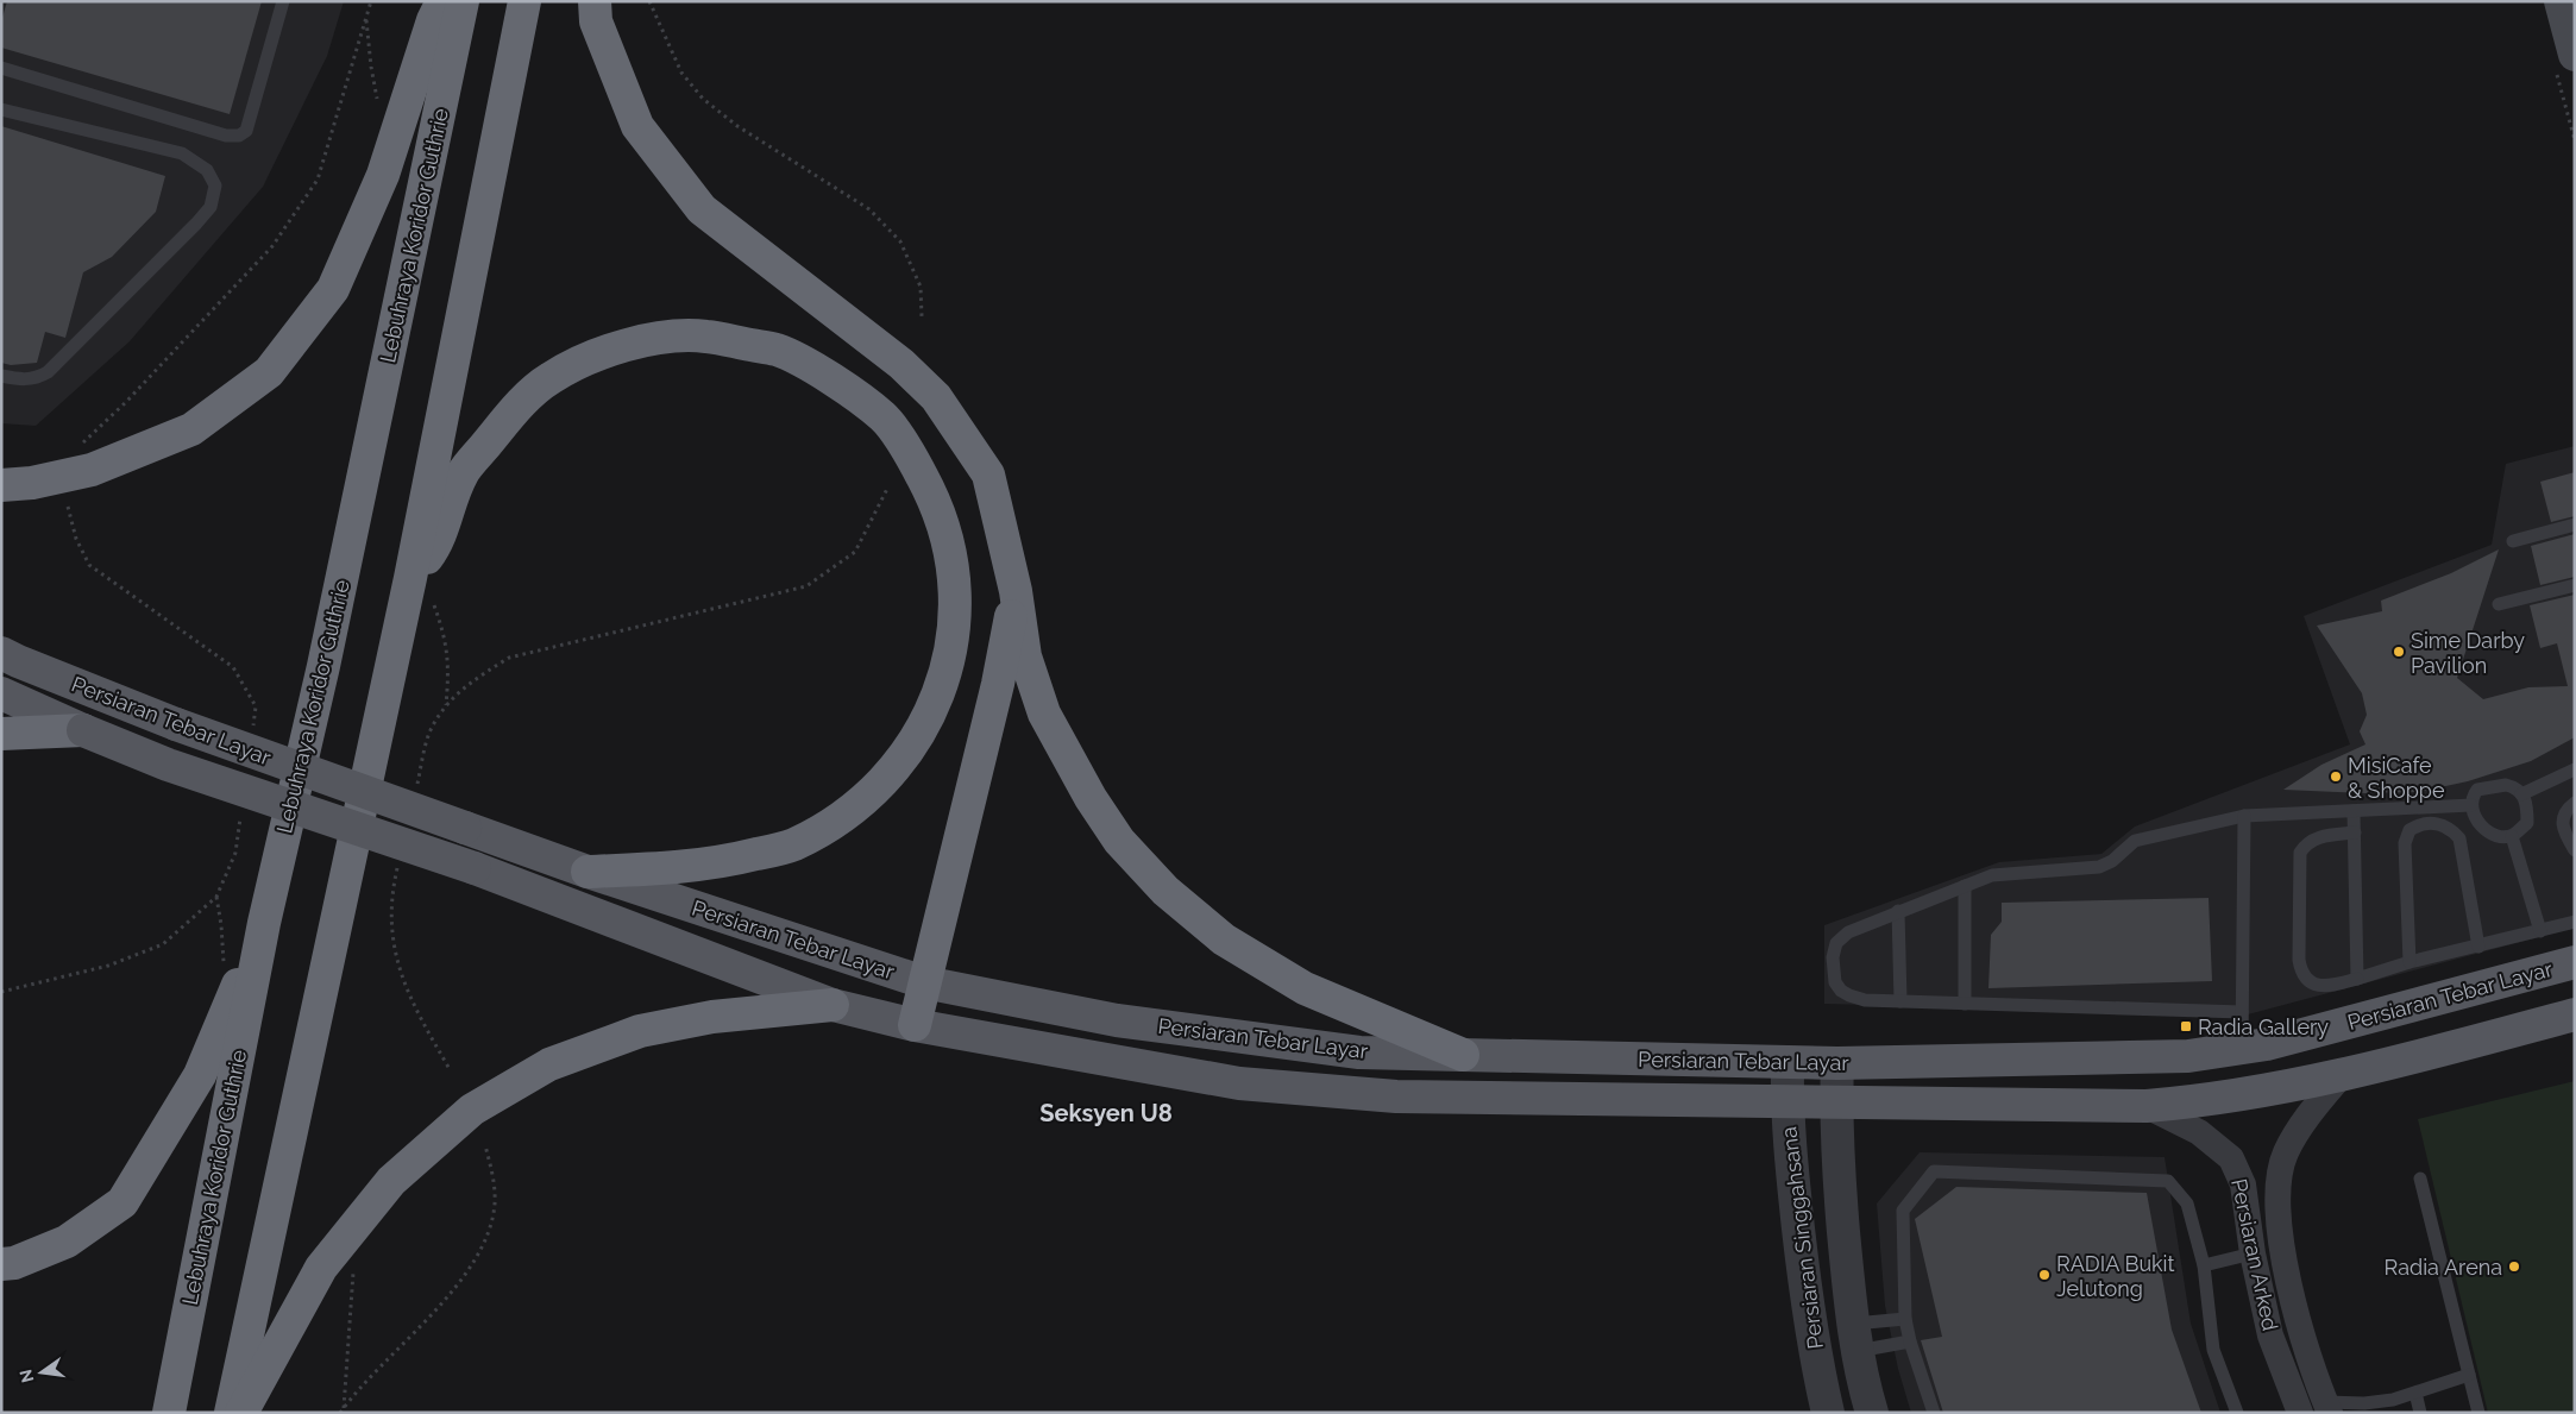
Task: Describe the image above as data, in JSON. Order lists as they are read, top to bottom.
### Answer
{
  "streets": {
    "highway": ["Lebuhraya Koridor Guthrie"],
    "main road": ["Persiaran Tebar Layar"],
    "street": ["Persiaran Singgahsana", "Persiaran Arked"]
  },
  "crossings": [
    ["Persiaran Tebar Layar", "Persiaran Singgahsana"],
    ["Persiaran Tebar Layar", "Persiaran Arked"]
  ],
  "districts": ["Seksyen U8"],
  "places": {
    "other": [
      "Sime Darby Pavilion",
      "MisiCafe & Shoppe",
      "Radia Arena",
      "RADIA Bukit Jelutong"
    ],
    "transit": ["Radia Gallery"]
  },
  "north": "left"
}
